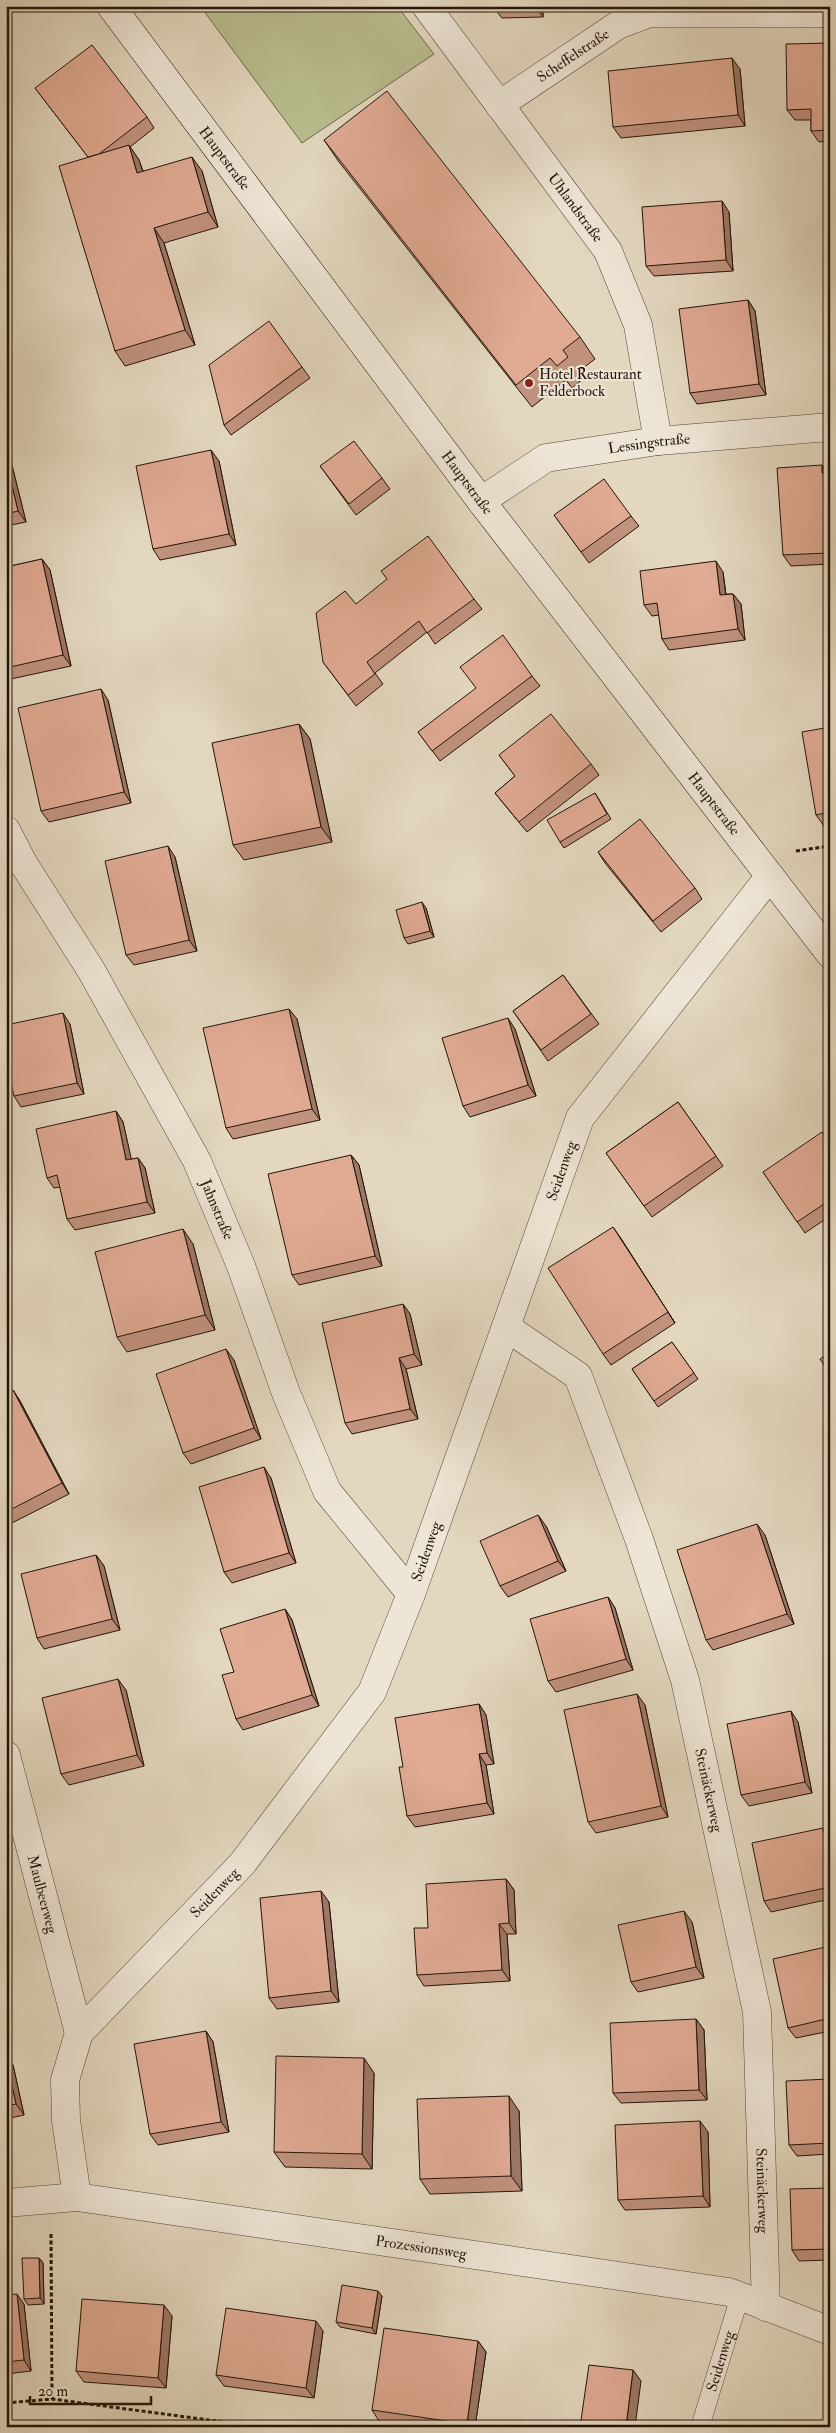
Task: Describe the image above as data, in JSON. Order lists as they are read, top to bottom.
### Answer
{
  "streets": {
    "street": [
      "Scheffelstraße",
      "Hauptstraße",
      "Uhlandstraße",
      "Lessingstraße",
      "Seidenweg",
      "Jahnstraße",
      "Steinäckerweg",
      "Maulbeerweg",
      "Prozessionsweg"
    ]
  },
  "crossings": [
    ["Scheffelstraße", "Uhlandstraße"],
    ["Hauptstraße", "Lessingstraße"],
    ["Hauptstraße", "Seidenweg"],
    ["Uhlandstraße", "Lessingstraße"],
    ["Seidenweg", "Jahnstraße"],
    ["Seidenweg", "Steinäckerweg"],
    ["Seidenweg", "Maulbeerweg"],
    ["Seidenweg", "Prozessionsweg"],
    ["Steinäckerweg", "Prozessionsweg"]
  ],
  "places": ["Hotel Restaurant Felderbock"],
  "scale_bar": "20 m"
}
